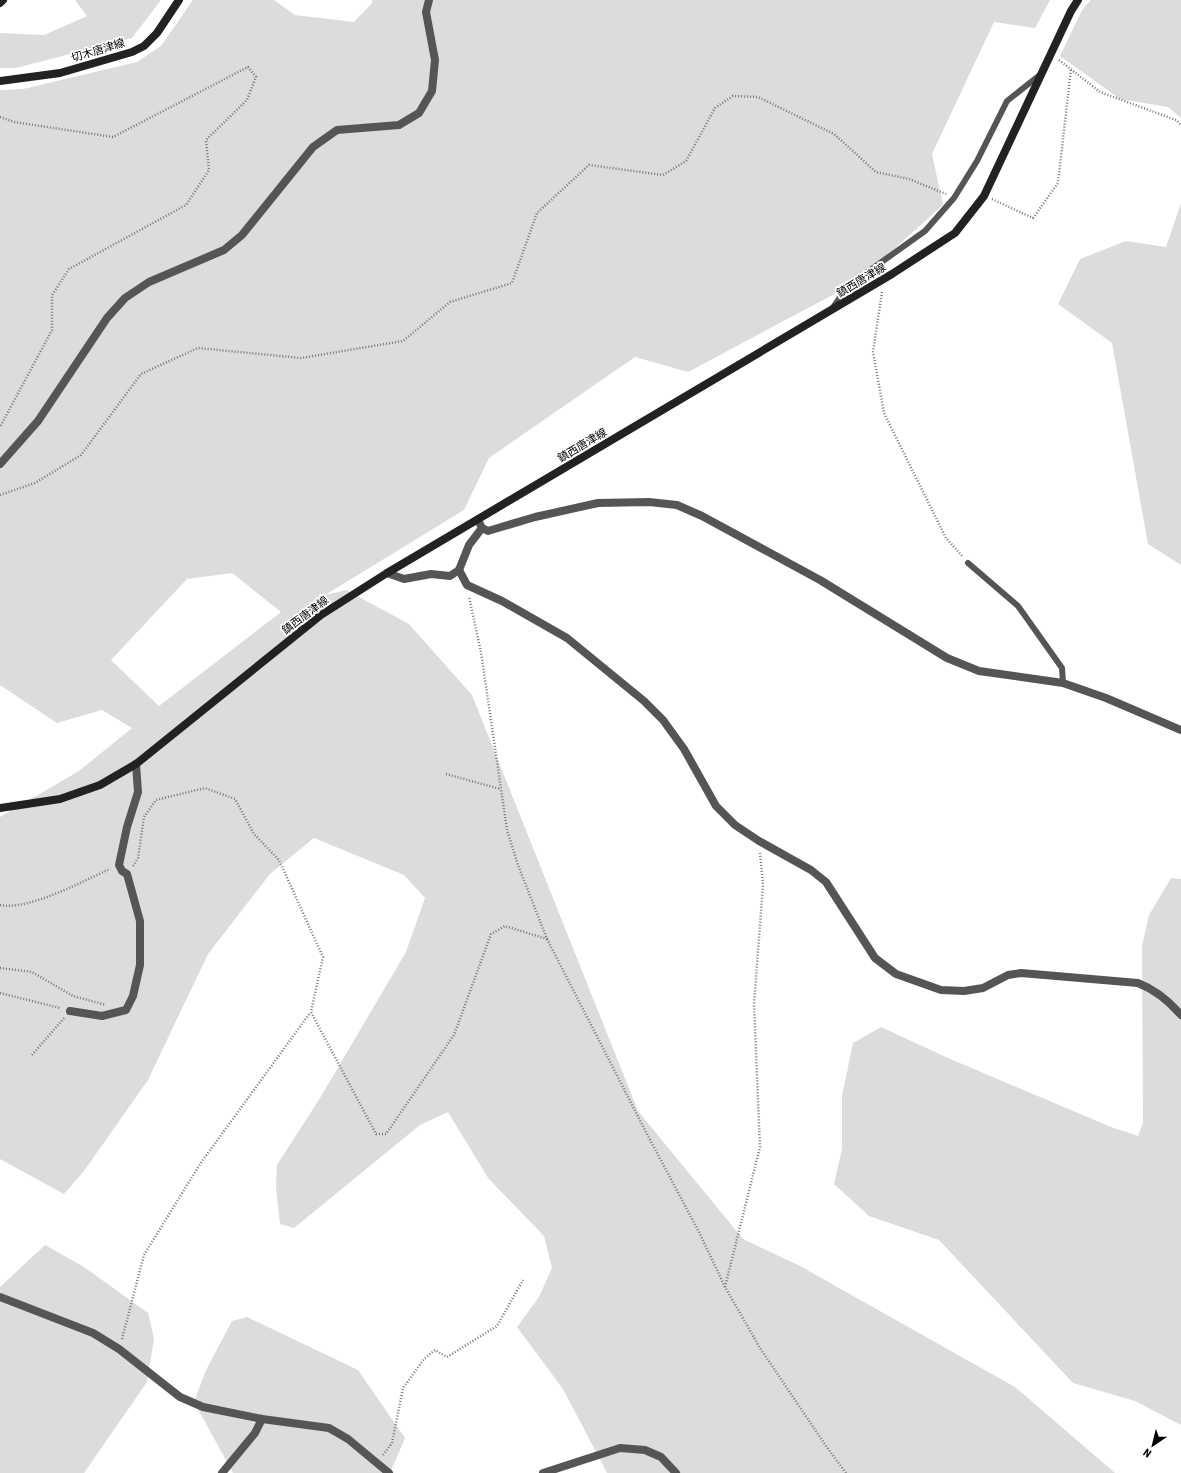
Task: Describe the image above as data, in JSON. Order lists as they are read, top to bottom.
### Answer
{
  "streets": {
    "main road": ["切木唐津線", "鎮西唐津線"]
  },
  "north": "bottom left"
}
